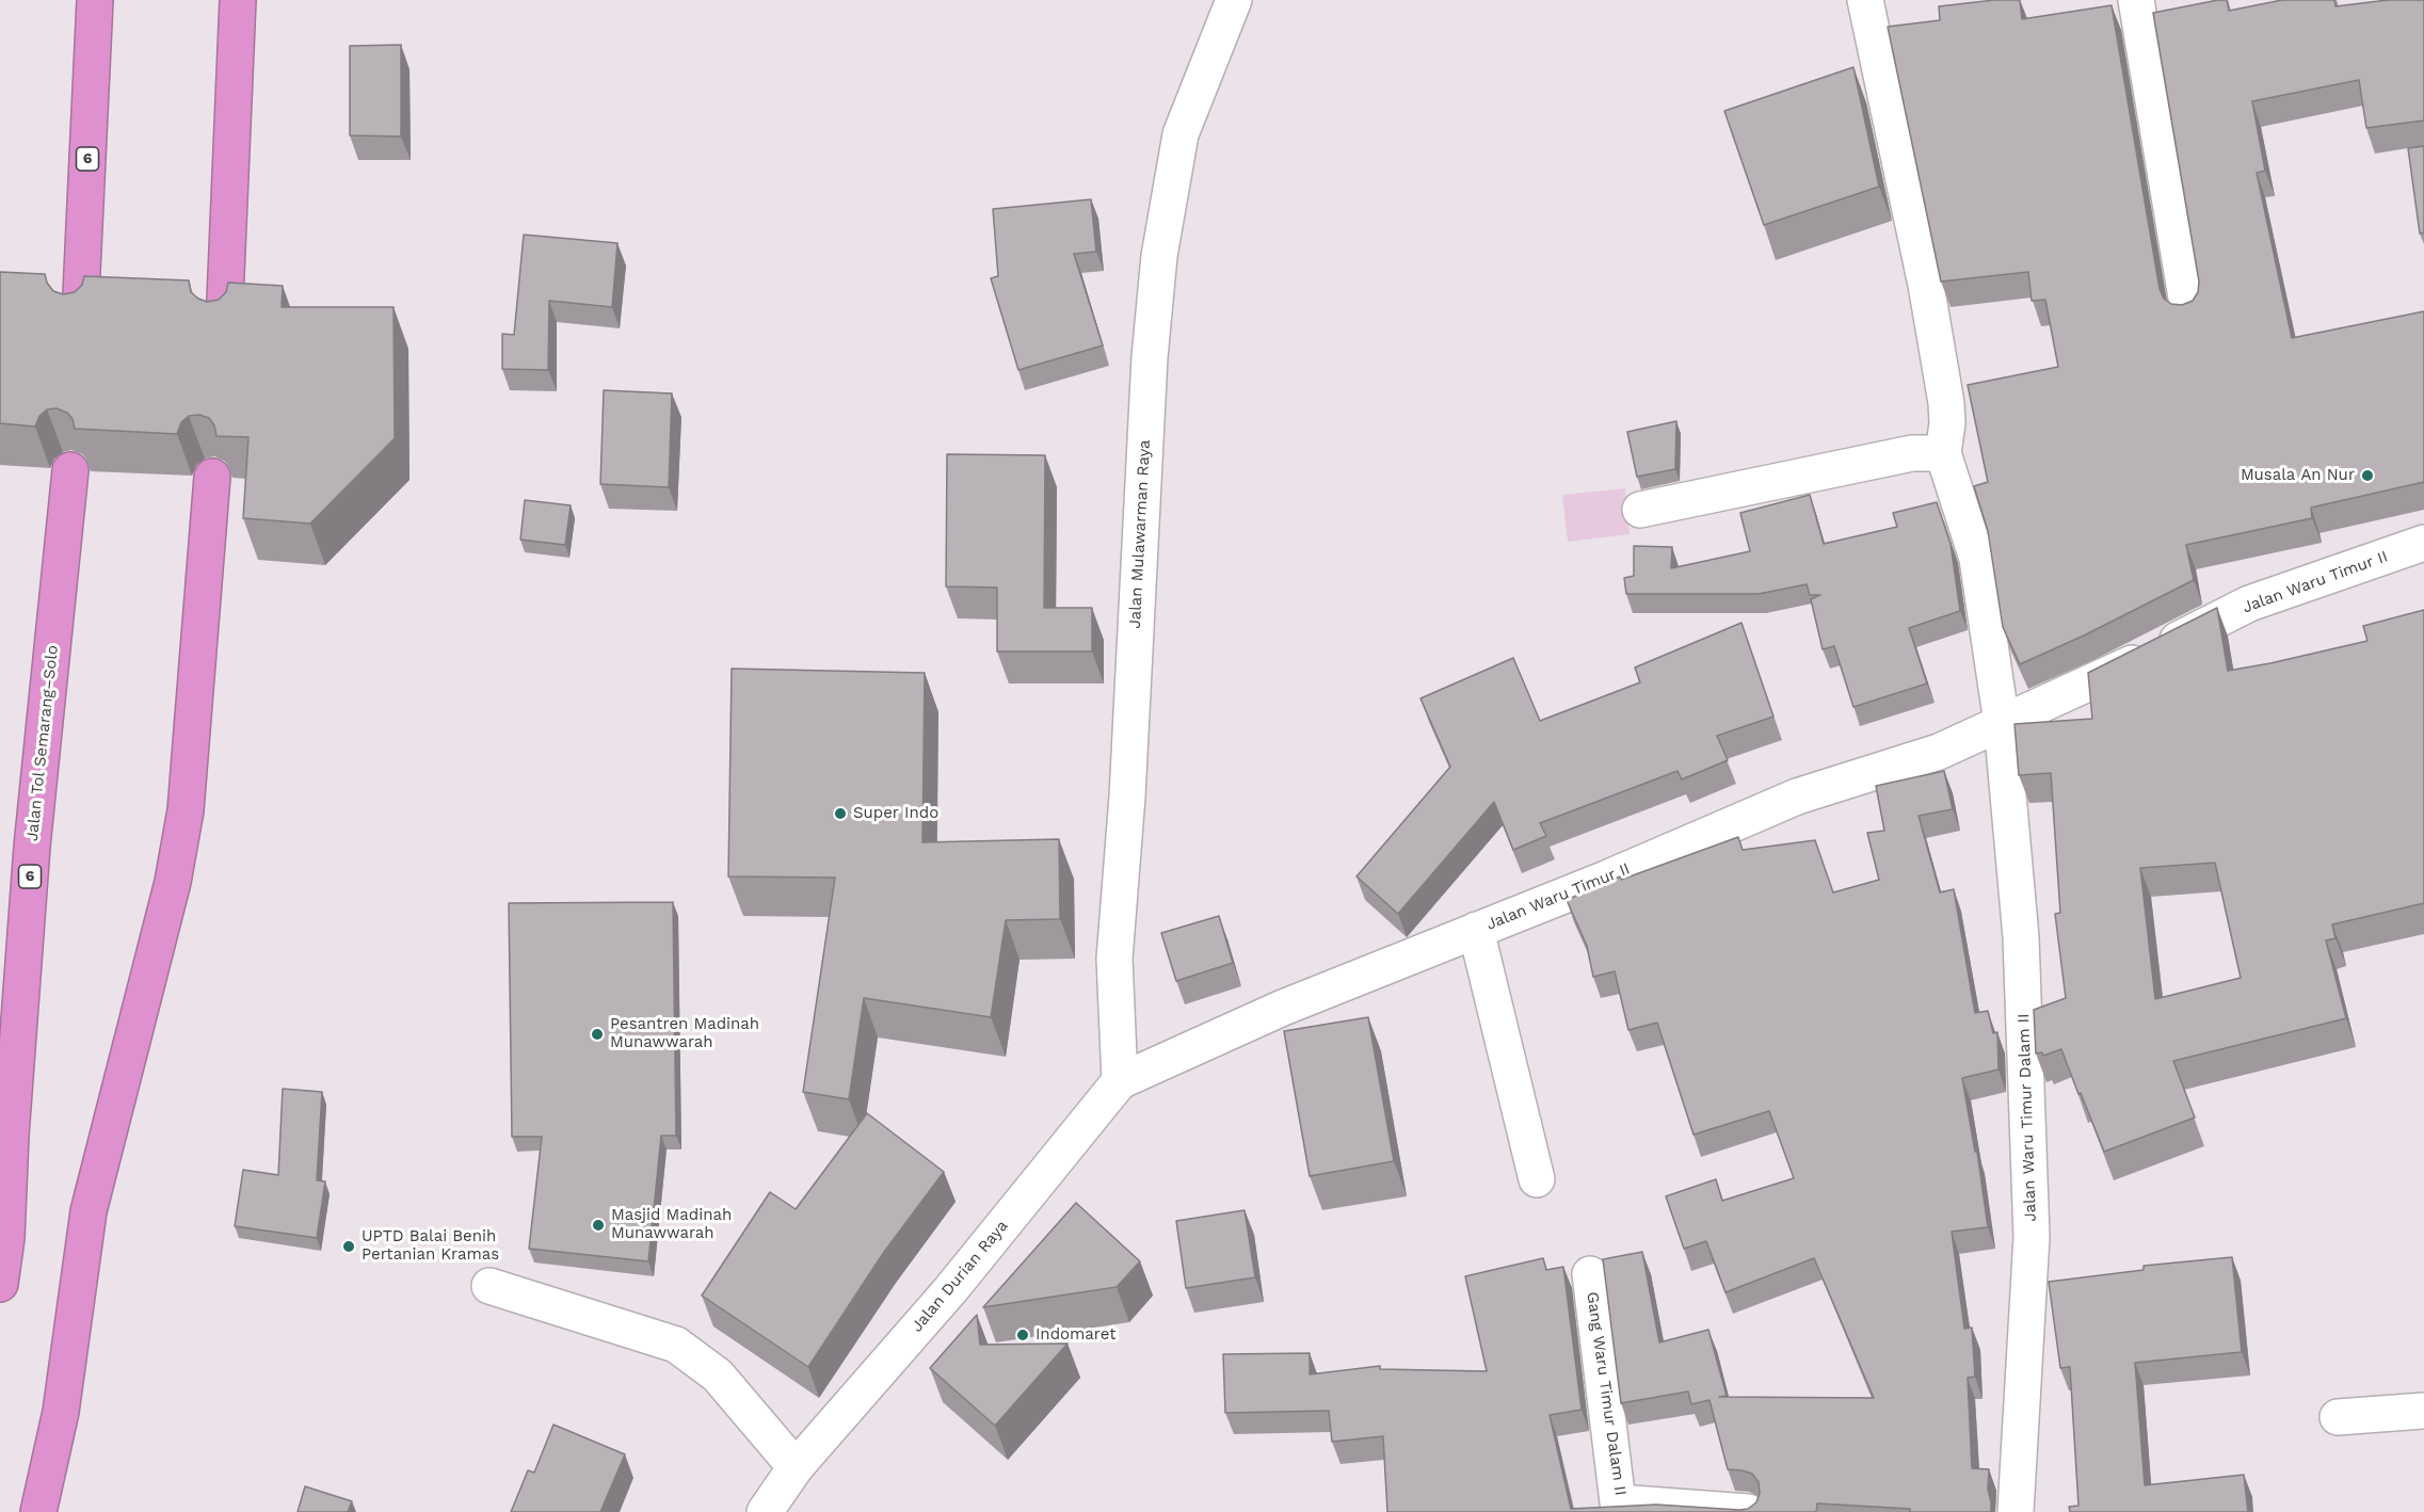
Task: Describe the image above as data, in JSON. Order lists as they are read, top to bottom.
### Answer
{
  "streets": {
    "highway": ["6", "Jalan Tol Semarang–Solo"],
    "street": [
      "Jalan Mulawarman Raya",
      "Jalan Waru Timur II",
      "Jalan Waru Timur Dalam II",
      "Jalan Durian Raya",
      "Gang Waru Timur Dalam II"
    ]
  },
  "crossings": [
    ["Jalan Mulawarman Raya", "Jalan Waru Timur II"],
    ["Jalan Mulawarman Raya", "Jalan Durian Raya"],
    ["Jalan Waru Timur II", "Jalan Waru Timur Dalam II"],
    ["Jalan Waru Timur II", "Jalan Durian Raya"]
  ],
  "places": [
    "Musala An Nur",
    "Super Indo",
    "Pesantren Madinah Munawwarah",
    "Masjid Madinah Munawwarah",
    "UPTD Balai Benih Pertanian Kramas",
    "Indomaret"
  ]
}
